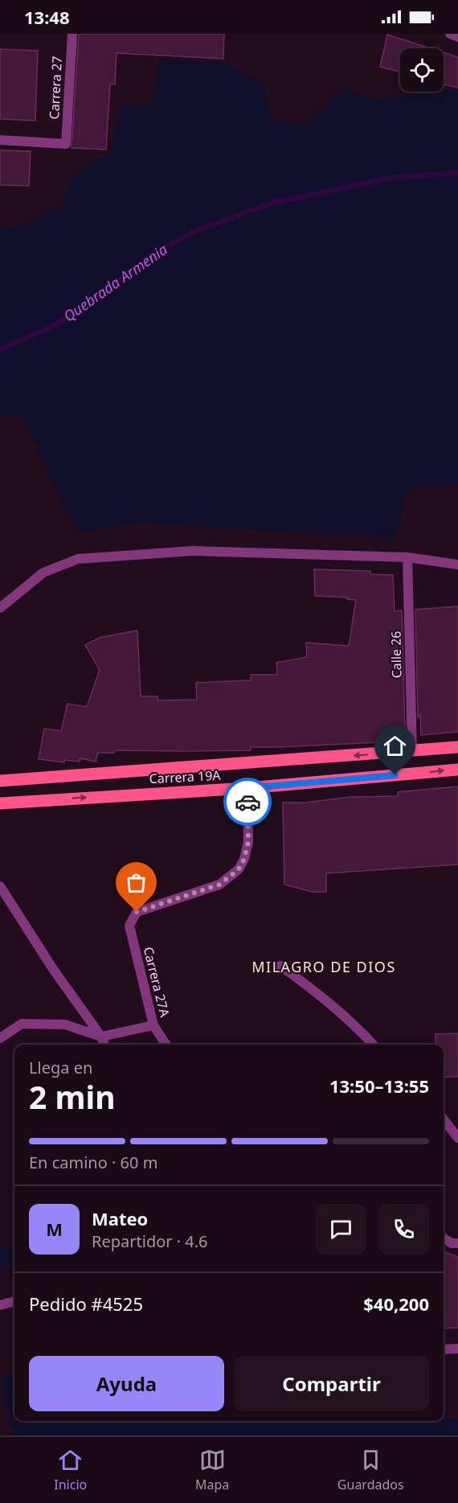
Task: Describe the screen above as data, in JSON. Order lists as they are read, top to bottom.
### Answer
{
  "streets": {
    "main road": ["Carrera 19A"],
    "street": ["Carrera 27", "Calle 26", "Carrera 27A"]
  },
  "crossings": [
    ["Calle 26", "Carrera 19A"],
    ["Carrera 19A", "Carrera 27A"]
  ],
  "districts": ["MILAGRO DE DIOS"],
  "water": ["Quebrada Armenia"],
  "page": {
    "status": "13:48",
    "heading": ["2 min", "Llega en", "13:50–13:55"],
    "panel": [
      "Mateo",
      "Repartidor · 4.6",
      "Pedido #4525",
      "$40,200"
    ],
    "bar": "En camino · 60 m",
    "round": "M",
    "buttons": ["Ayuda", "Compartir"],
    "tabs": ["Inicio", "Mapa", "Guardados"]
  }
}
